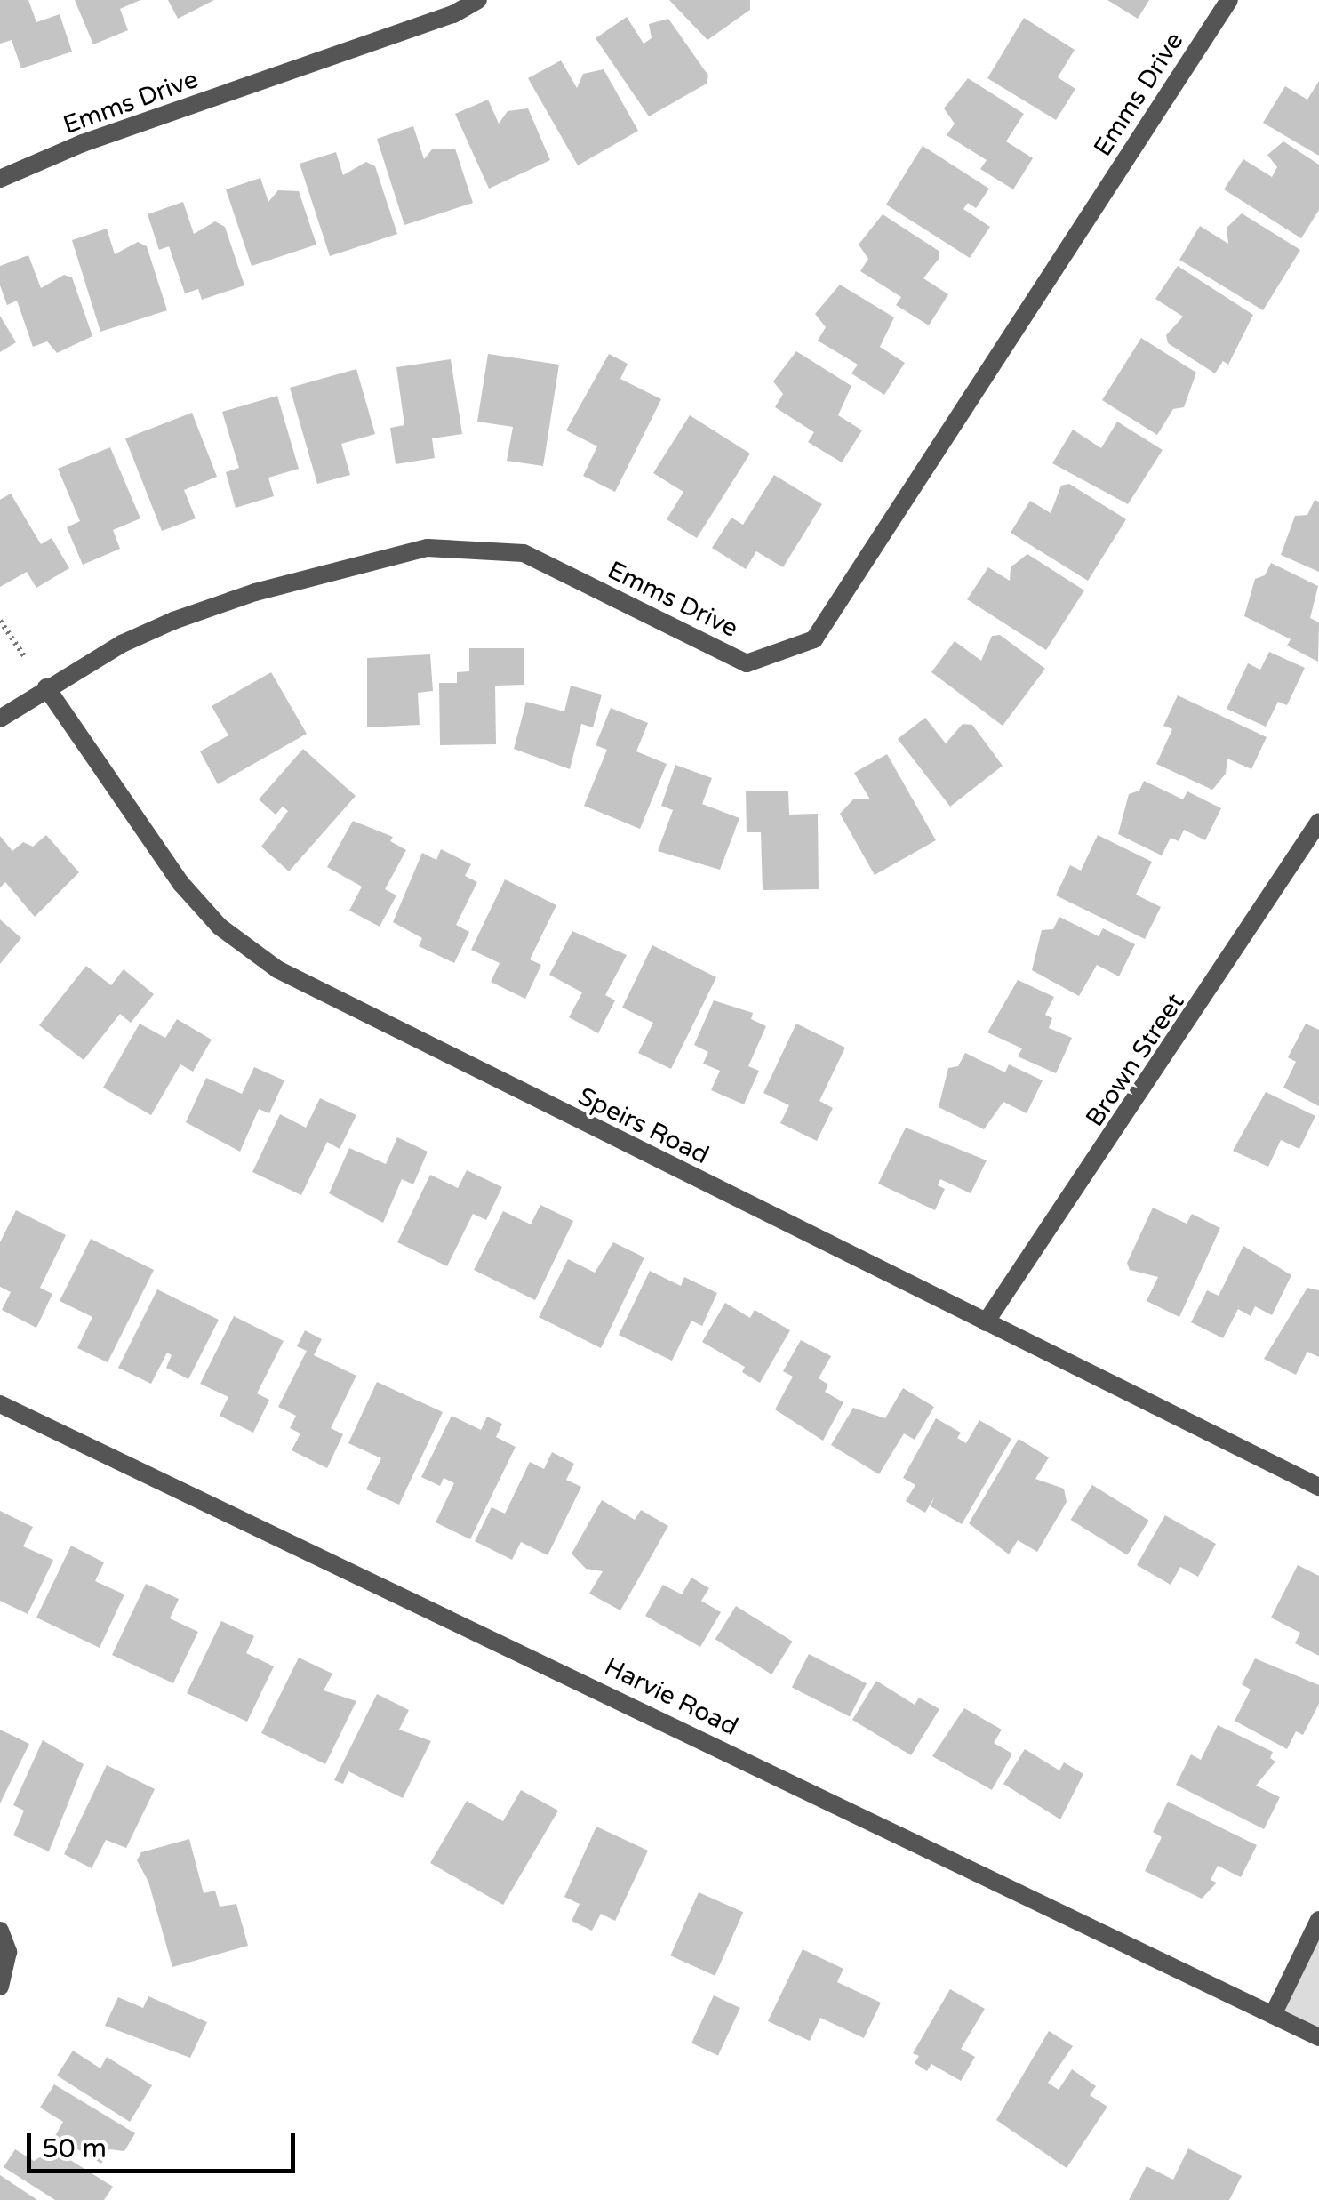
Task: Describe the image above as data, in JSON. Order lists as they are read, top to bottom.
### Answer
{
  "streets": {
    "street": [
      "Emms Drive",
      "Brown Street",
      "Speirs Road",
      "Harvie Road"
    ]
  },
  "crossings": [
    ["Emms Drive", "Speirs Road"],
    ["Brown Street", "Speirs Road"]
  ],
  "scale_bar": "50 m"
}
